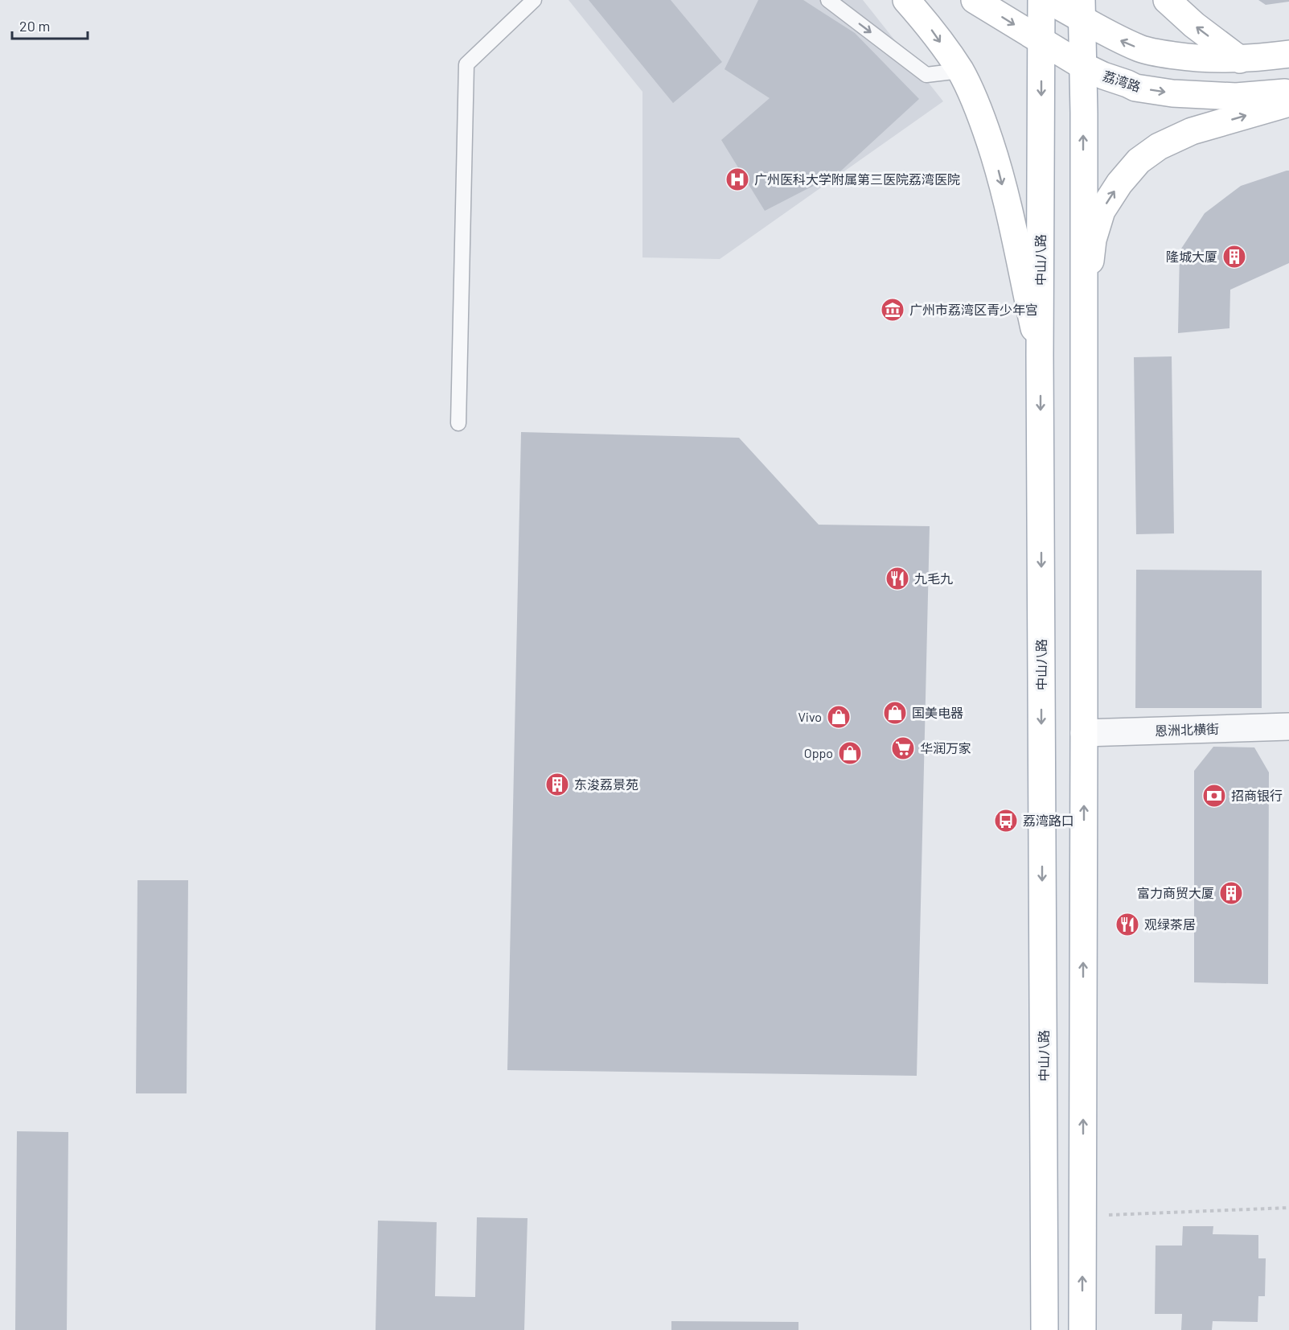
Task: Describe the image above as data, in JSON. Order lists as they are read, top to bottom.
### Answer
{
  "streets": {
    "main road": ["荔湾路", "中山八路"],
    "street": ["恩洲北横街"]
  },
  "crossings": [
    ["荔湾路", "中山八路"]
  ],
  "places": {
    "hospital": ["广州医科大学附属第三医院荔湾医院"],
    "building": ["隆城大厦", "东浚荔景苑", "富力商贸大厦"],
    "museum": ["广州市荔湾区青少年宫"],
    "restaurant": ["九毛九", "观绿茶居"],
    "shop": ["国美电器", "Vivo", "Oppo"],
    "supermarket": ["华润万家"],
    "bank": ["招商银行"],
    "bus stop": ["荔湾路口"]
  },
  "scale_bar": "20 m"
}
